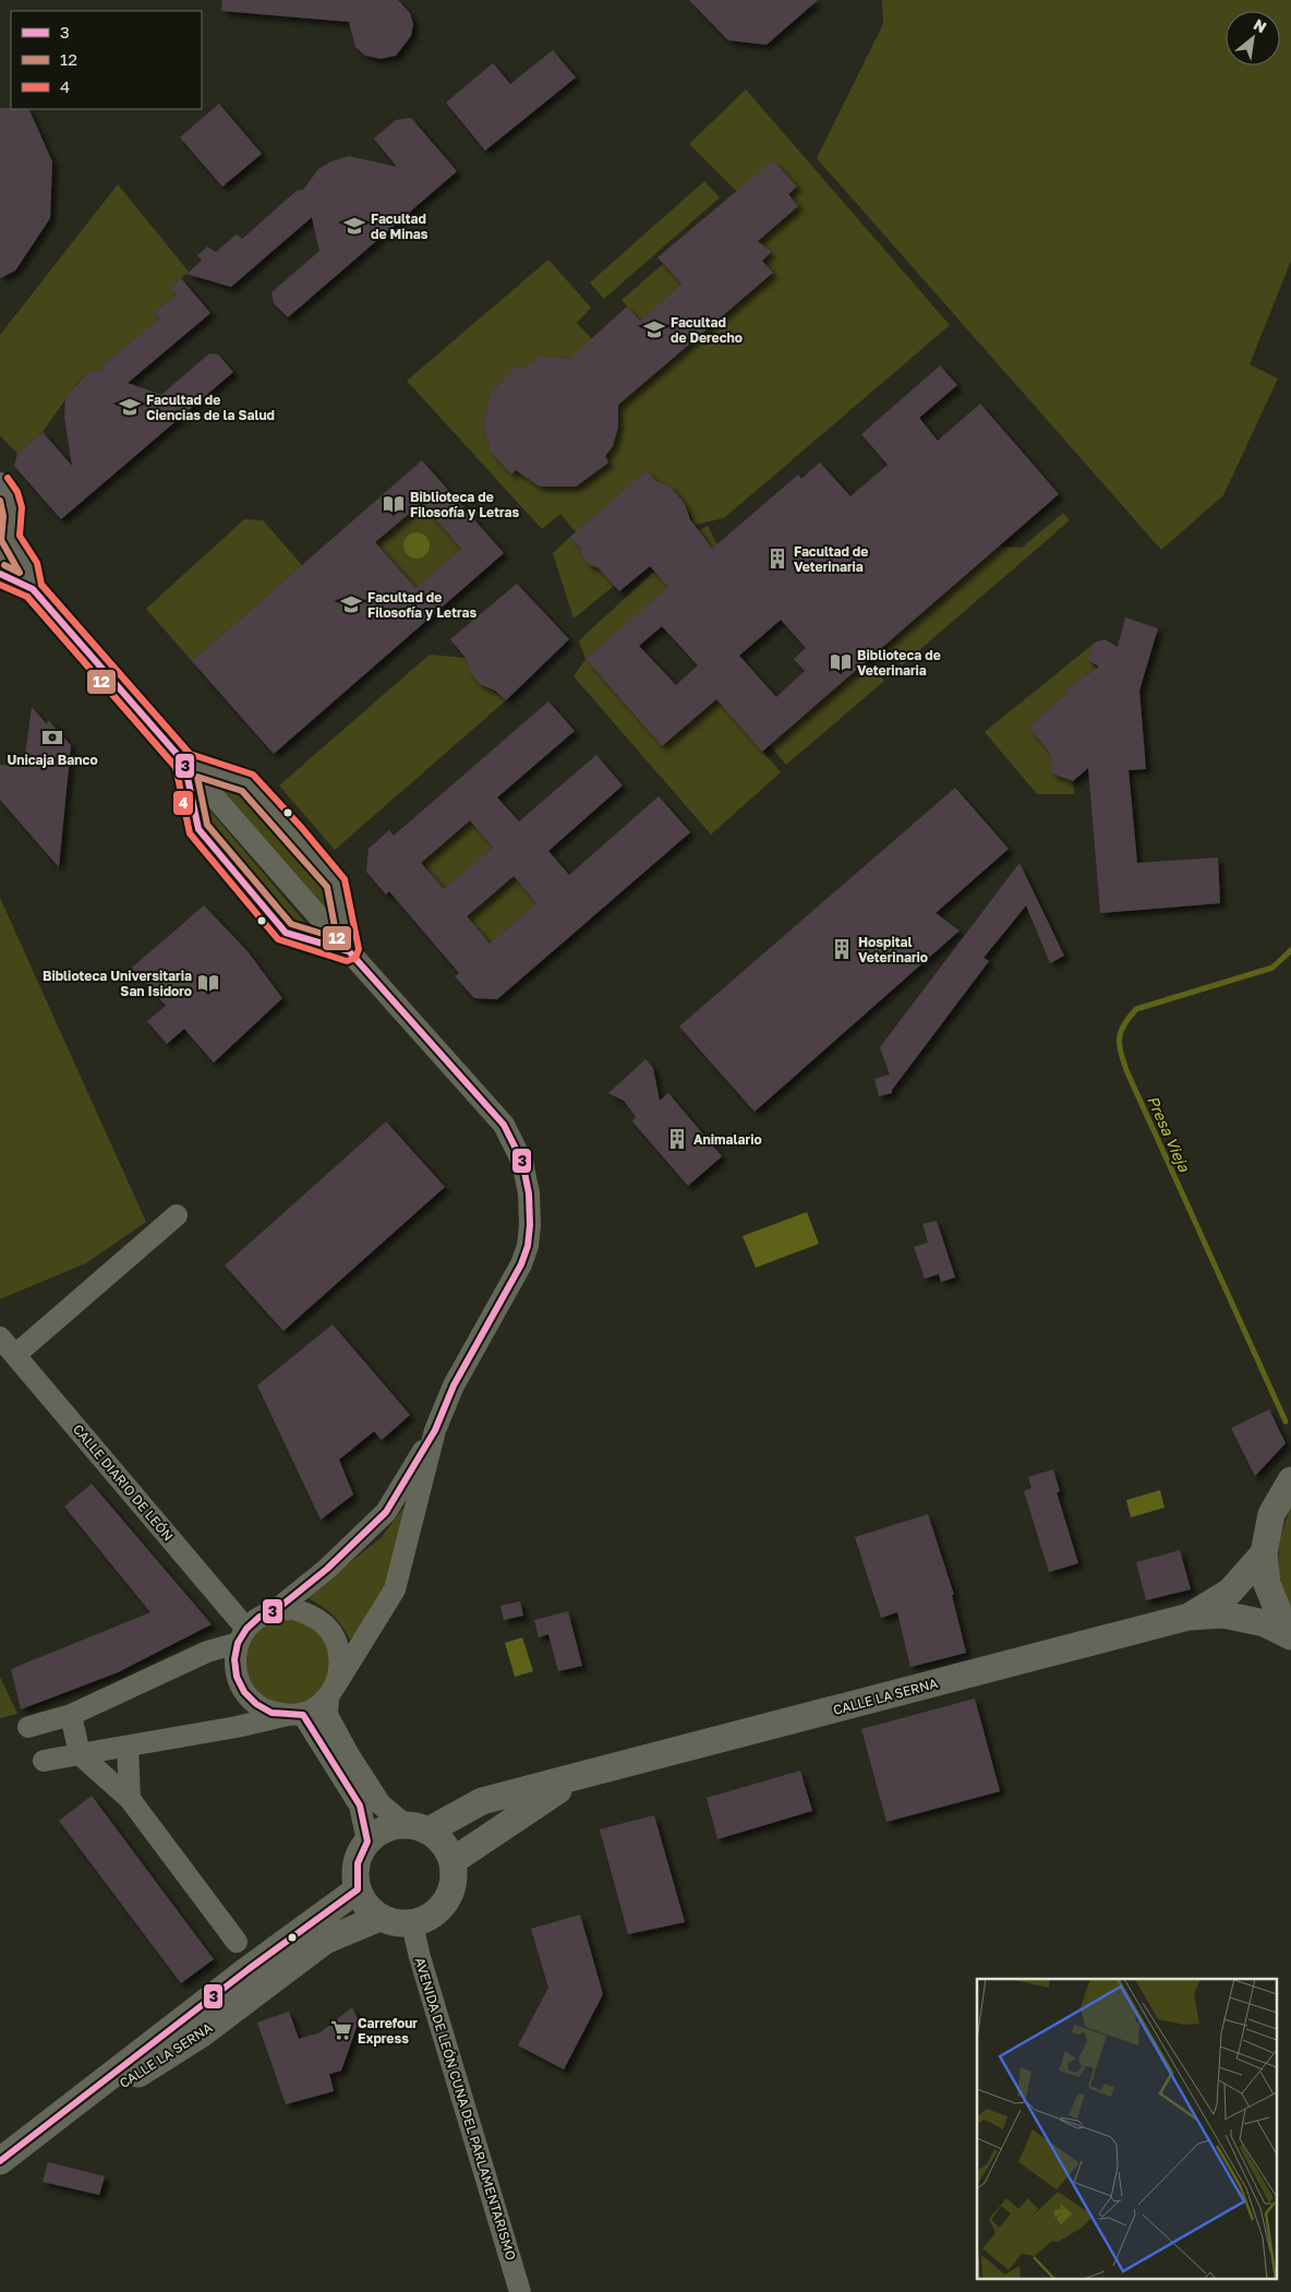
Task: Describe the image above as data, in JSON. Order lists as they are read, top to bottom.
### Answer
{
  "streets": {
    "street": ["CALLE DIARIO DE LEÓN", "CALLE LA SERNA", "AVENIDA DE LEÓN CUNA DEL PARLAMENTARISMO"]
  },
  "crossings": [
    ["CALLE LA SERNA", "AVENIDA DE LEÓN CUNA DEL PARLAMENTARISMO"]
  ],
  "water": ["Presa Vieja"],
  "places": {
    "school or university": [
      "Facultad de Minas",
      "Facultad de Derecho",
      "Facultad de Ciencias de la Salud",
      "Facultad de Filosofía y Letras"
    ],
    "library": ["Biblioteca de Filosofía y Letras", "Biblioteca de Veterinaria", "Biblioteca Universitaria San Isidoro"],
    "building": ["Facultad de Veterinaria", "Hospital Veterinario", "Animalario"],
    "bank": ["Unicaja Banco"],
    "supermarket": ["Carrefour Express"]
  },
  "lines": ["transit line 4", "transit line 12", "transit line 3"],
  "legend": ["3", "12", "4"],
  "north": "top right"
}
